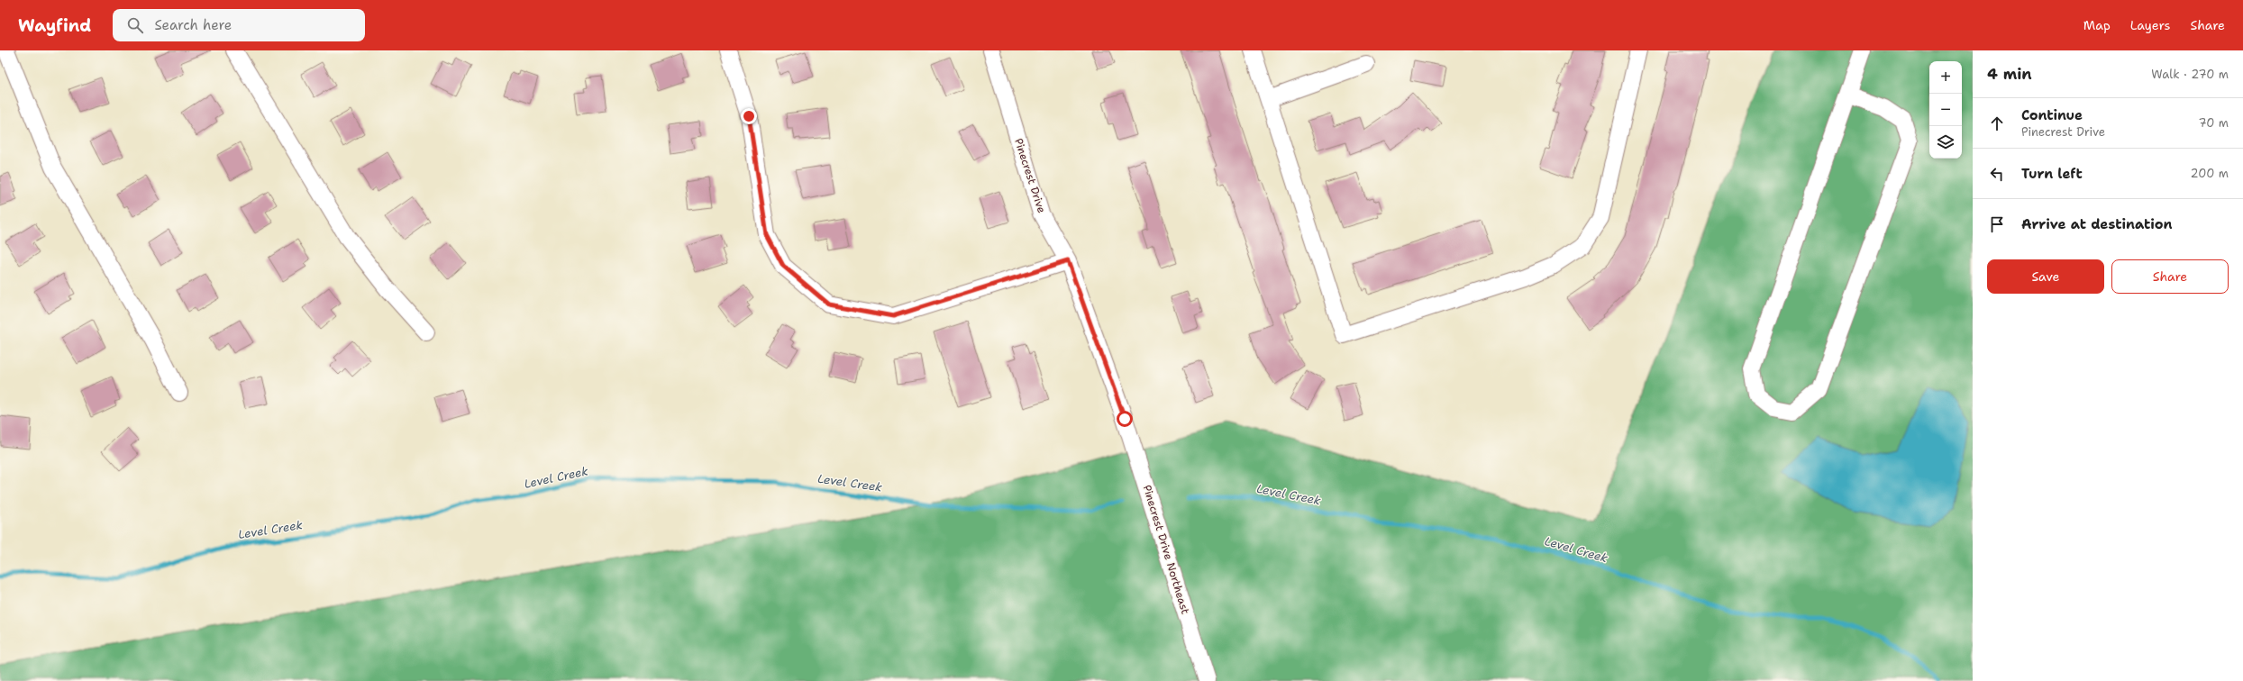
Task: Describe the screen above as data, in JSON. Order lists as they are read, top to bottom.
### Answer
{
  "streets": {
    "street": ["Pinecrest Drive", "Pinecrest Drive Northeast"]
  },
  "crossings": [
    ["Pinecrest Drive", "Pinecrest Drive Northeast"]
  ],
  "water": ["Level Creek"],
  "page": {
    "header": "Wayfind",
    "search": "Search here",
    "nav": ["Map", "Layers", "Share"],
    "heading": ["4 min", "Walk · 270 m"],
    "map_buttons": ["+", "−"],
    "list": [
      ["Continue", "Pinecrest Drive", "70 m"],
      ["Turn left", "200 m"],
      "Arrive at destination"
    ],
    "buttons": ["Save", "Share"]
  }
}
